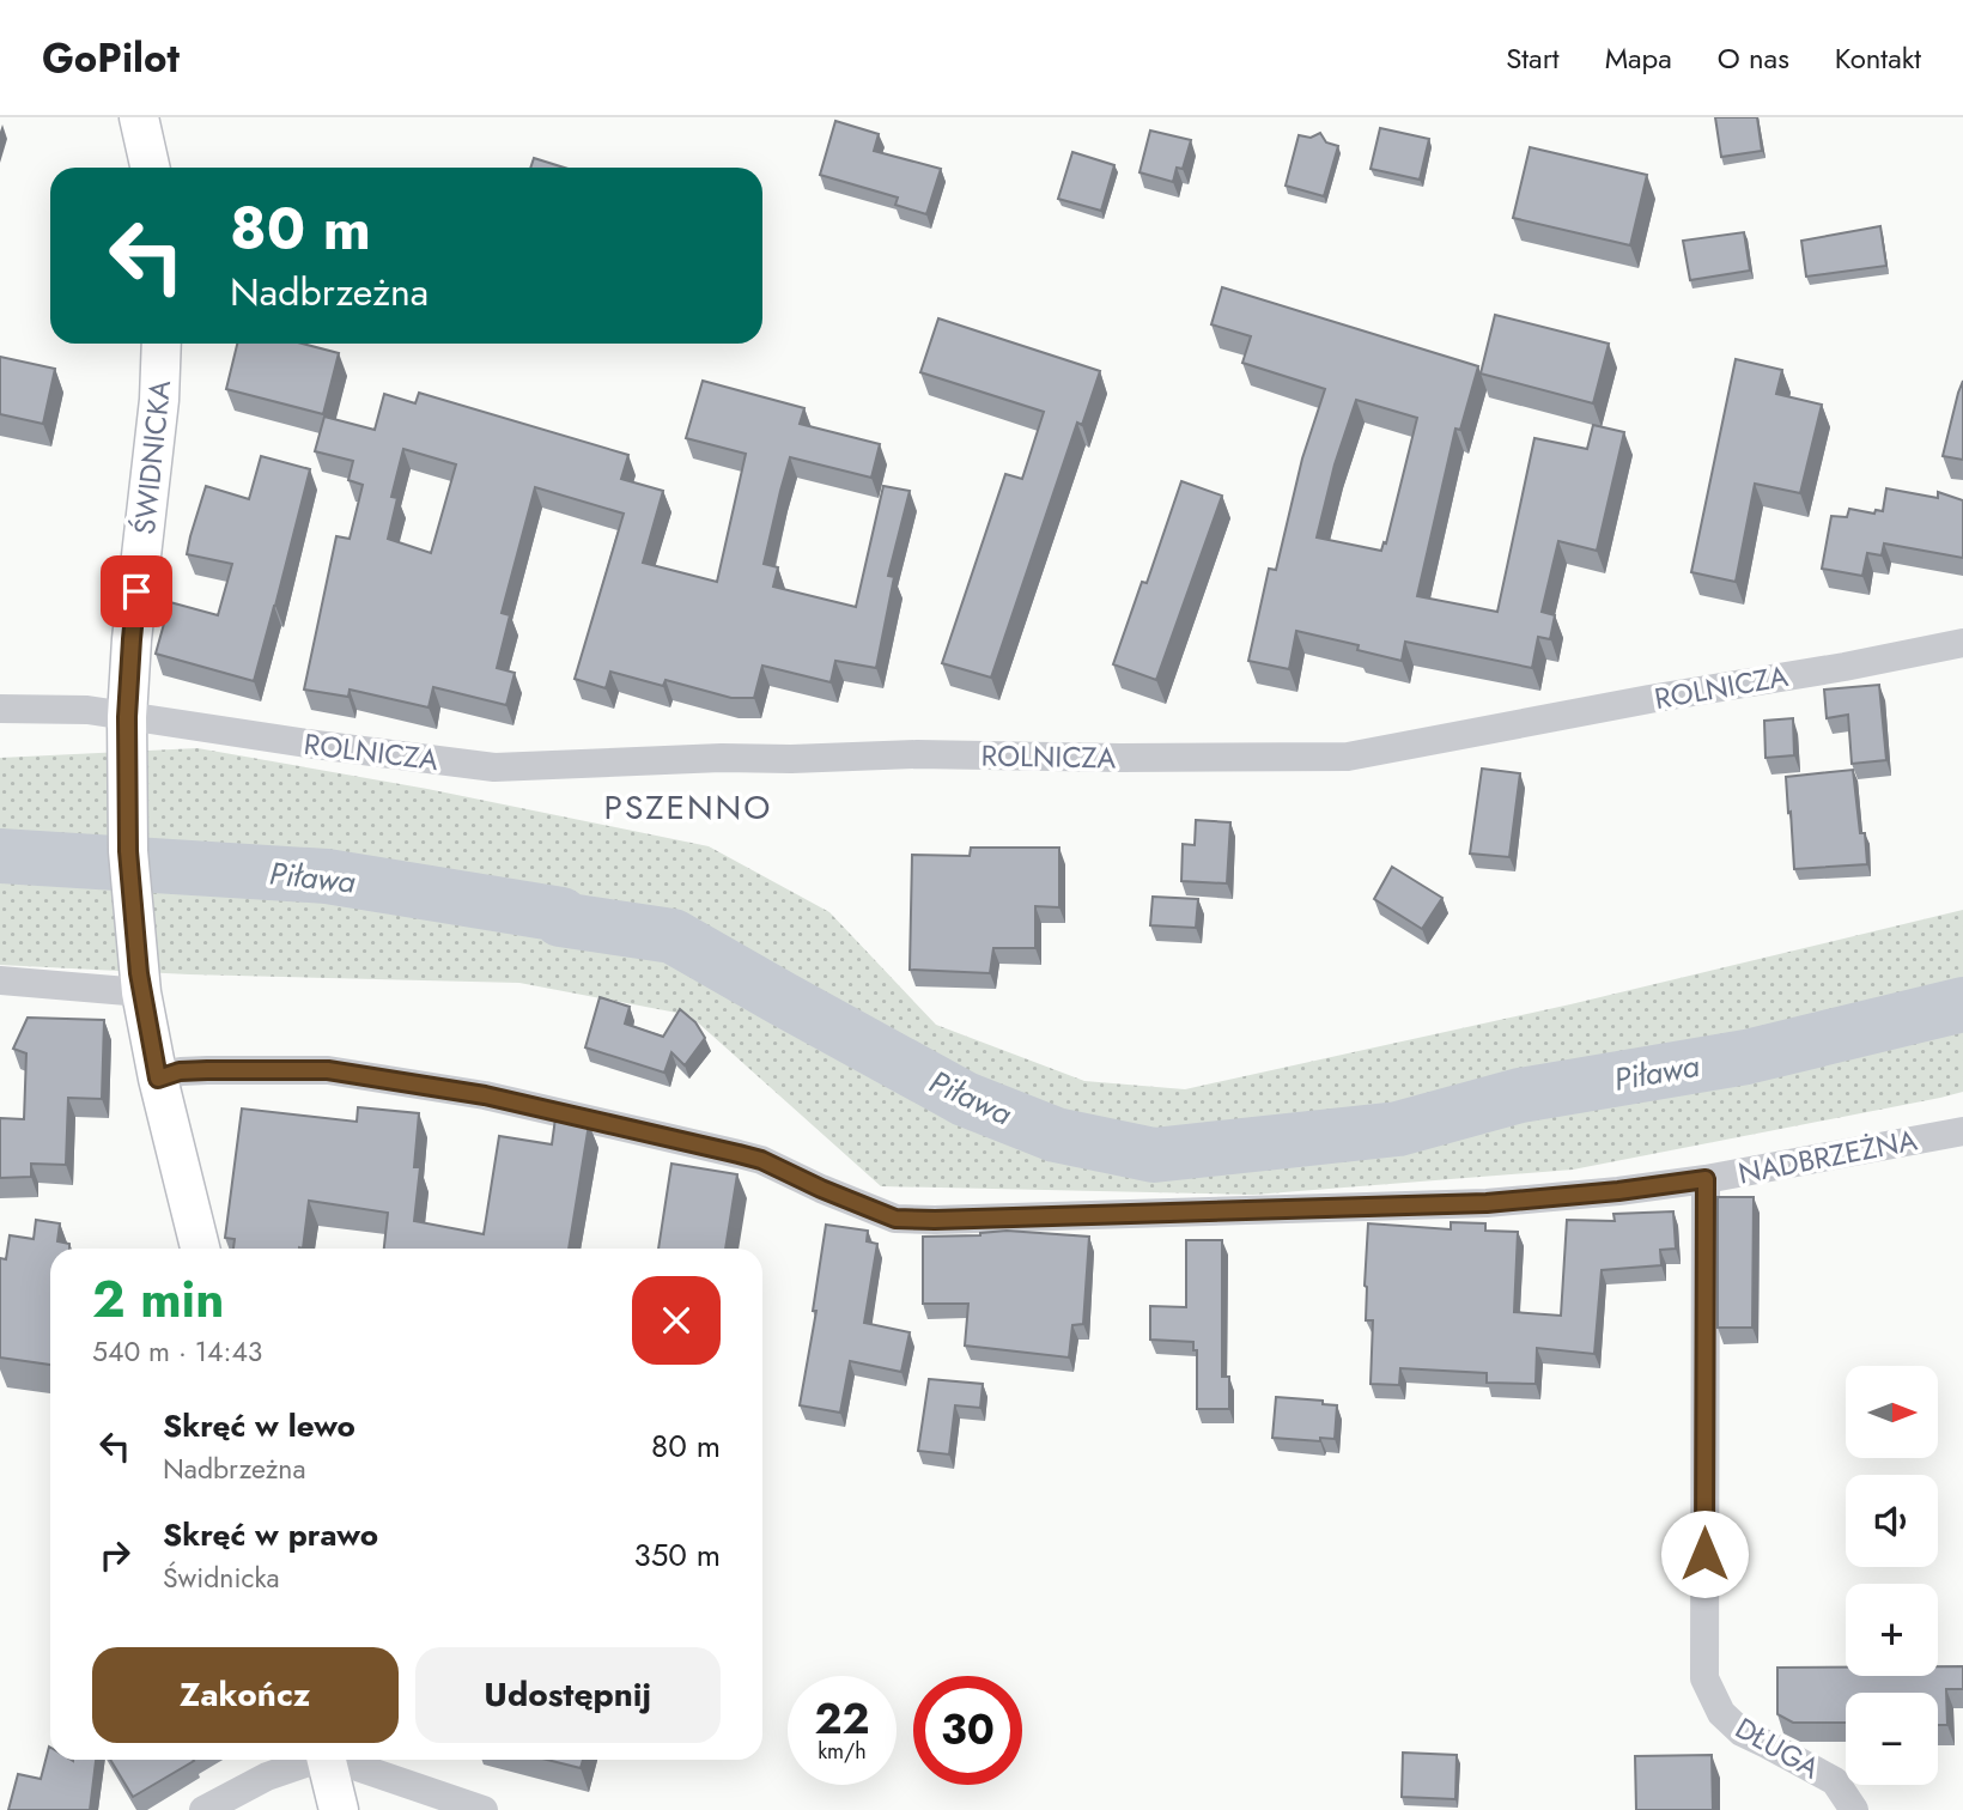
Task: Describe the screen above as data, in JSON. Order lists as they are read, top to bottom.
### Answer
{
  "streets": {
    "main road": ["ŚWIDNICKA"],
    "street": ["ROLNICZA", "NADBRZEŻNA", "DŁUGA"]
  },
  "crossings": [
    ["ŚWIDNICKA", "ROLNICZA"],
    ["ŚWIDNICKA", "NADBRZEŻNA"],
    ["NADBRZEŻNA", "DŁUGA"]
  ],
  "districts": ["PSZENNO"],
  "water": ["Piława"],
  "north": "right",
  "page": {
    "header": "GoPilot",
    "nav": [
      "Start",
      "Mapa",
      "O nas",
      "Kontakt"
    ],
    "turn": ["80 m", "Nadbrzeżna"],
    "heading": ["2 min", "540 m · 14:43"],
    "map_buttons": ["+", "−"],
    "list": [
      {
        "name": "Skręć w lewo",
        "note": "Nadbrzeżna",
        "value": "80 m"
      },
      {
        "name": "Skręć w prawo",
        "note": "Świdnicka",
        "value": "350 m"
      }
    ],
    "buttons": ["Zakończ", "Udostępnij"],
    "speed": "22 km/h",
    "limit": "30"
  }
}
